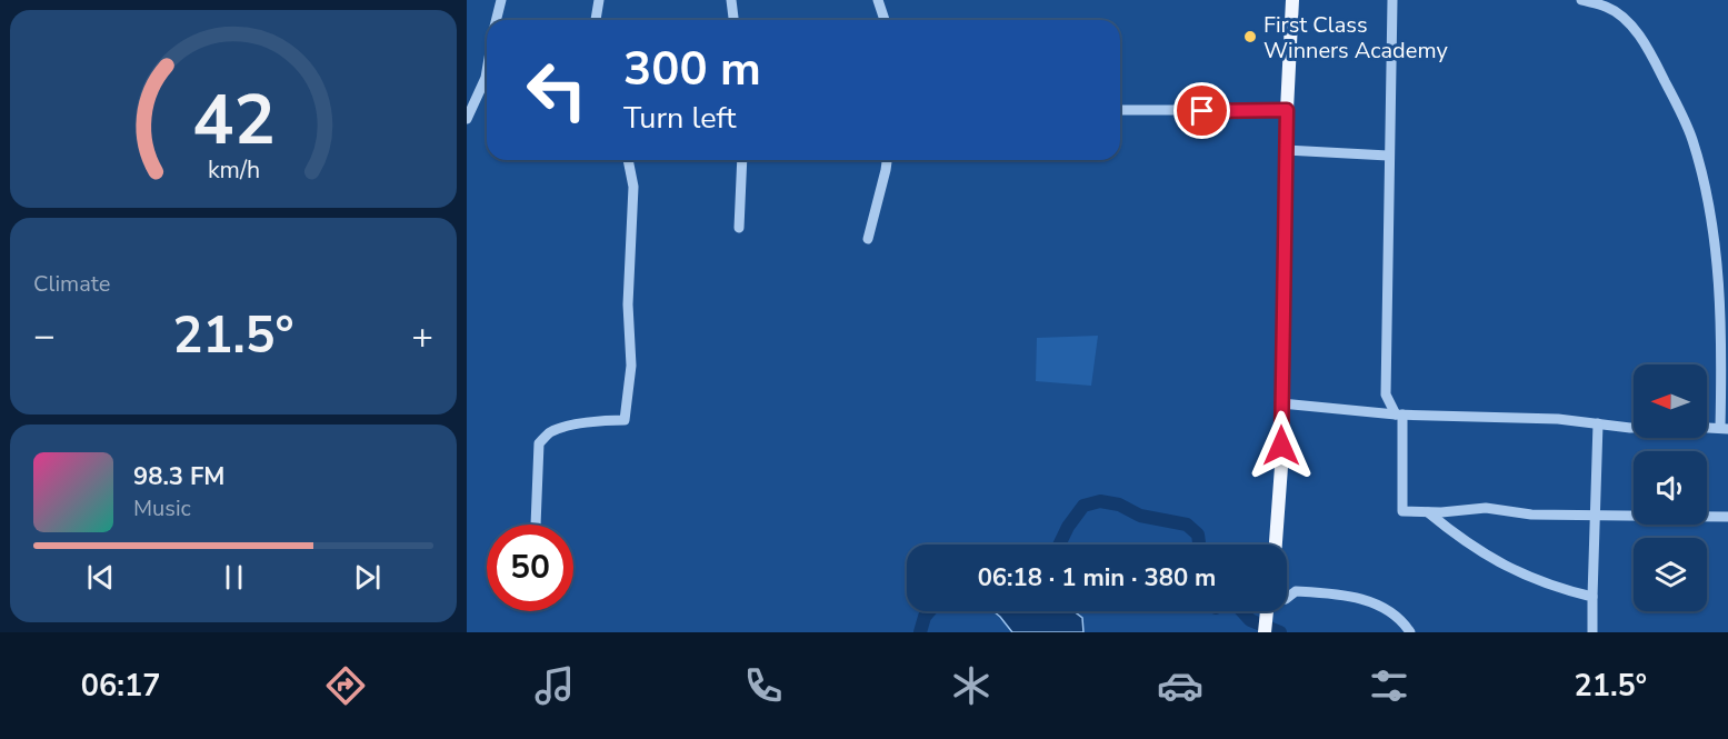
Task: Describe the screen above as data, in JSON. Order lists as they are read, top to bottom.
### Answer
{
  "places": ["First Class Winners Academy"],
  "north": "left",
  "page": {
    "turn": ["300 m", "Turn left"],
    "tile": "Climate",
    "heat": ["−", "21.5°", "+"],
    "song": ["98.3 FM", "Music"],
    "limit": "50",
    "trip": "06:18 · 1 min · 380 m",
    "tabs": ["06:17", "21.5°"],
    "gauge": ["42", "km/h"]
  }
}
